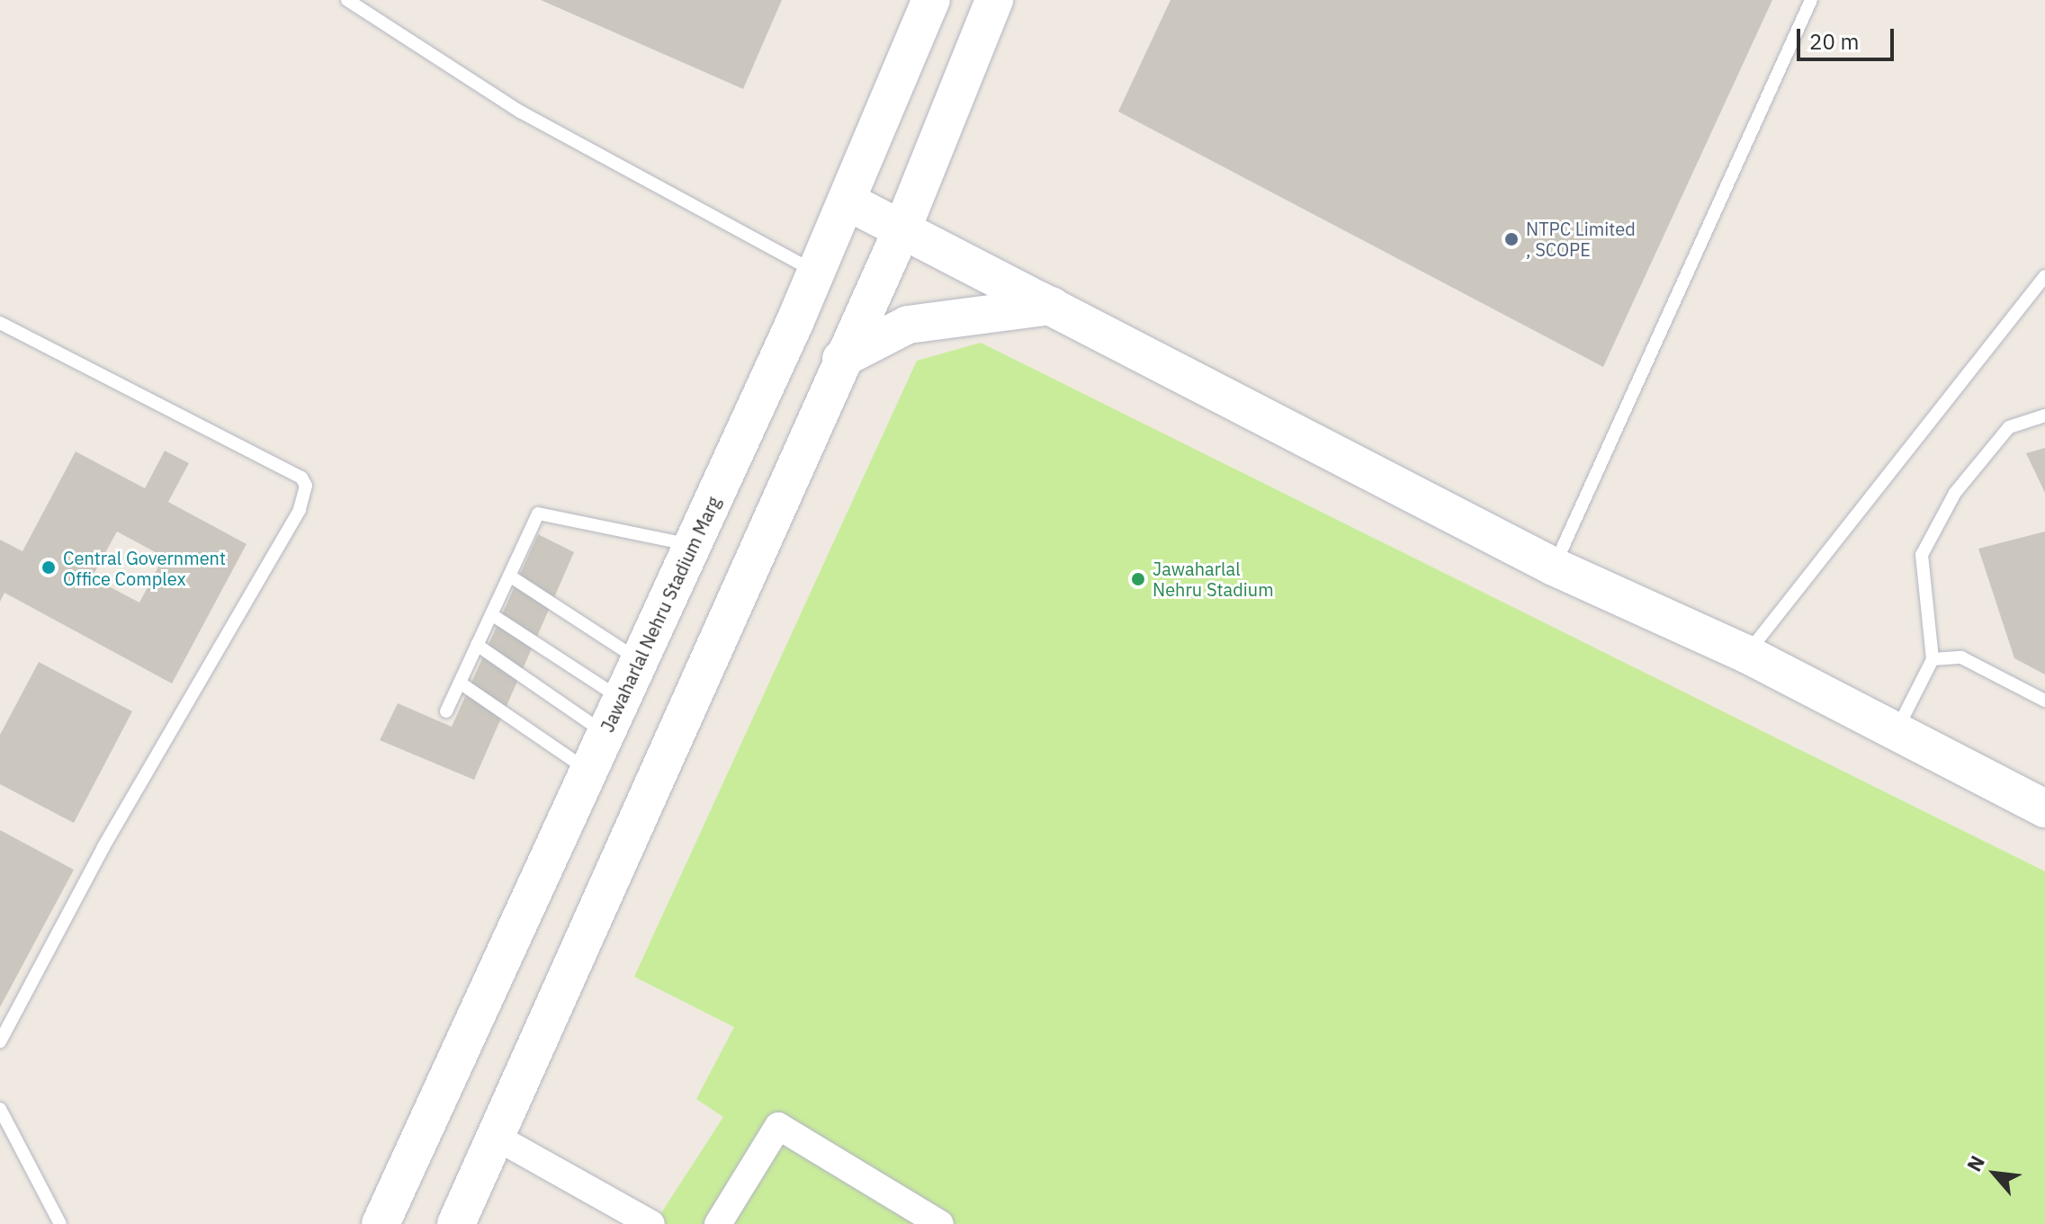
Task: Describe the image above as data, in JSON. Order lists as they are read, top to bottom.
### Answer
{
  "streets": {
    "street": ["Jawaharlal Nehru Stadium Marg"]
  },
  "places": ["NTPC Limited , SCOPE", "Central Government Office Complex", "Jawaharlal Nehru Stadium"],
  "scale_bar": "20 m",
  "north": "top left"
}
